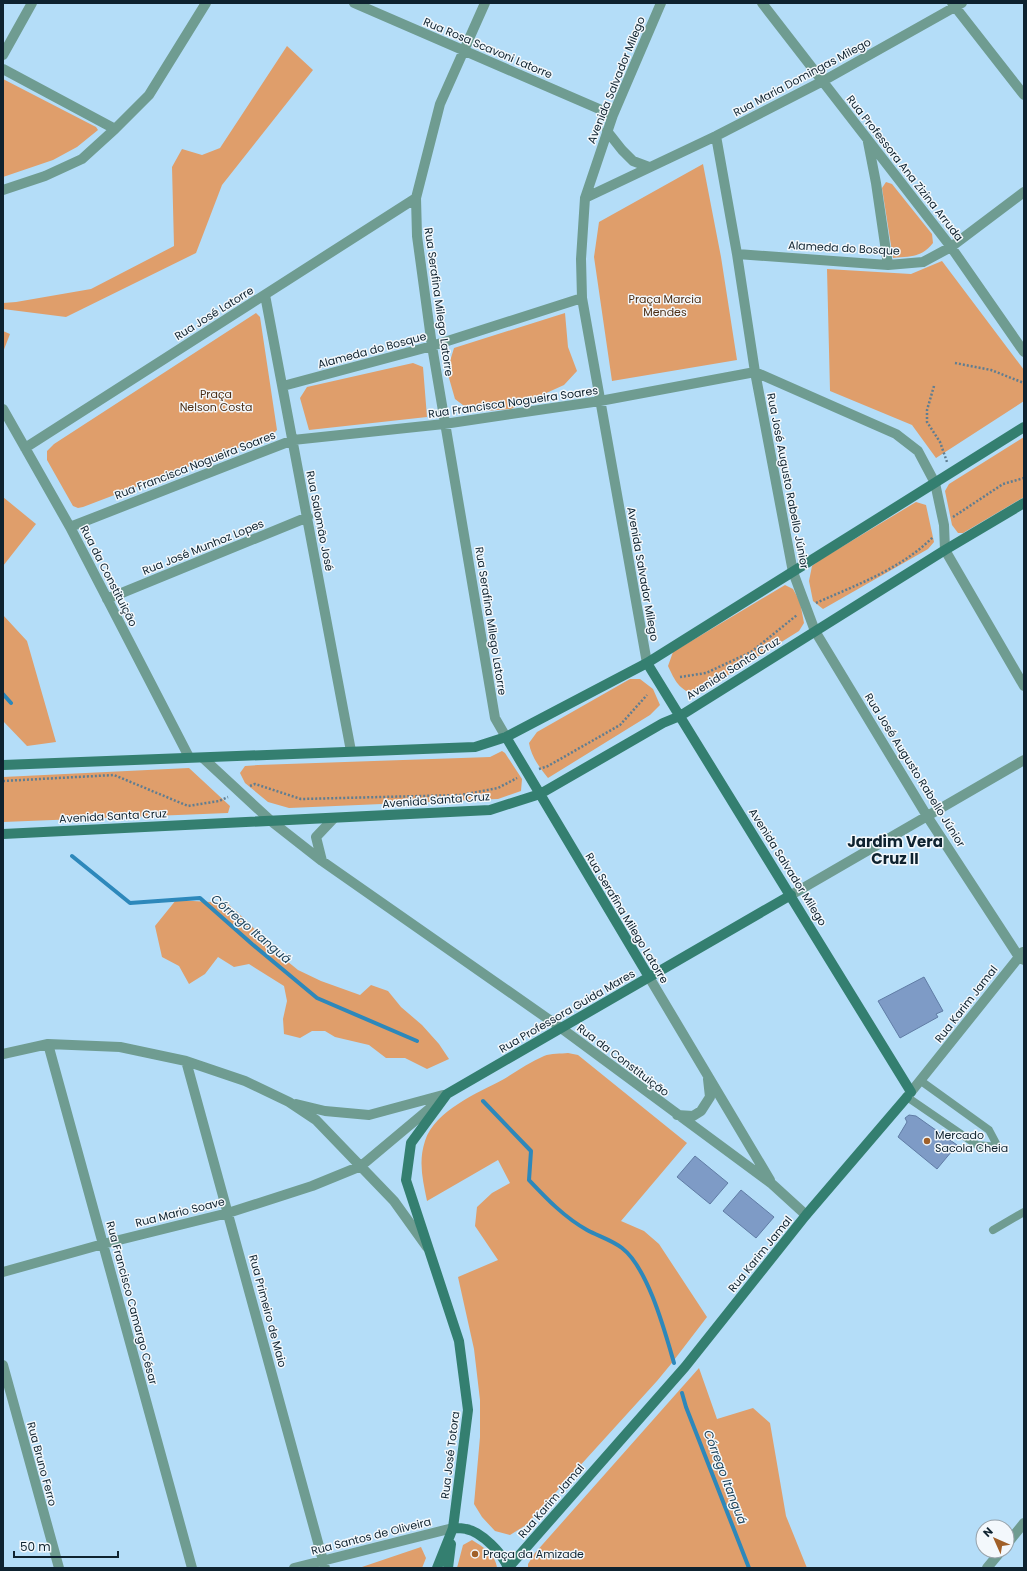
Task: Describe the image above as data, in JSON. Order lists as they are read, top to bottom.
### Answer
{
  "streets": {
    "main road": [
      "Avenida Salvador Milego",
      "Rua Serafina Milego Latorre",
      "Avenida Santa Cruz",
      "Rua Karim Jamal",
      "Rua Professora Guida Mares",
      "Rua José Totora"
    ],
    "street": [
      "Rua Rosa Scavoni Latorre",
      "Rua Maria Domingas Milego",
      "Rua Professora Ana Zizina Arruda",
      "Alameda do Bosque",
      "Rua José Latorre",
      "Rua Francisca Nogueira Soares",
      "Rua José Augusto Rabello Júnior",
      "Rua Salomão José",
      "Rua José Munhoz Lopes",
      "Rua da Constituição",
      "Rua Mario Soave",
      "Rua Francisco Camargo César",
      "Rua Primeiro de Maio",
      "Rua Bruno Ferro",
      "Rua Santos de Oliveira"
    ]
  },
  "crossings": [
    ["Rua Rosa Scavoni Latorre", "Avenida Salvador Milego"],
    ["Rua Rosa Scavoni Latorre", "Rua Serafina Milego Latorre"],
    ["Rua Maria Domingas Milego", "Avenida Salvador Milego"],
    ["Rua Maria Domingas Milego", "Rua Professora Ana Zizina Arruda"],
    ["Rua Maria Domingas Milego", "Rua José Augusto Rabello Júnior"],
    ["Avenida Salvador Milego", "Alameda do Bosque"],
    ["Avenida Salvador Milego", "Rua Francisca Nogueira Soares"],
    ["Avenida Salvador Milego", "Avenida Santa Cruz"],
    ["Avenida Salvador Milego", "Rua Karim Jamal"],
    ["Avenida Salvador Milego", "Rua Professora Guida Mares"],
    ["Rua Professora Ana Zizina Arruda", "Alameda do Bosque"],
    ["Alameda do Bosque", "Rua Serafina Milego Latorre"],
    ["Alameda do Bosque", "Rua José Augusto Rabello Júnior"],
    ["Alameda do Bosque", "Rua Salomão José"],
    ["Rua Serafina Milego Latorre", "Rua José Latorre"],
    ["Rua Serafina Milego Latorre", "Rua Francisca Nogueira Soares"],
    ["Rua Serafina Milego Latorre", "Rua da Constituição"],
    ["Rua Serafina Milego Latorre", "Avenida Santa Cruz"],
    ["Rua Serafina Milego Latorre", "Rua Professora Guida Mares"],
    ["Rua José Latorre", "Rua Salomão José"],
    ["Rua José Latorre", "Rua da Constituição"],
    ["Rua Francisca Nogueira Soares", "Rua José Augusto Rabello Júnior"],
    ["Rua Francisca Nogueira Soares", "Rua Salomão José"],
    ["Rua Francisca Nogueira Soares", "Rua da Constituição"],
    ["Rua José Augusto Rabello Júnior", "Avenida Santa Cruz"],
    ["Rua José Augusto Rabello Júnior", "Rua Karim Jamal"],
    ["Rua José Augusto Rabello Júnior", "Rua Professora Guida Mares"],
    ["Rua Salomão José", "Rua José Munhoz Lopes"],
    ["Rua José Munhoz Lopes", "Rua da Constituição"],
    ["Rua da Constituição", "Avenida Santa Cruz"],
    ["Rua da Constituição", "Rua Karim Jamal"],
    ["Rua da Constituição", "Rua Professora Guida Mares"],
    ["Rua Professora Guida Mares", "Rua Mario Soave"],
    ["Rua Professora Guida Mares", "Rua José Totora"],
    ["Rua Mario Soave", "Rua Francisco Camargo César"],
    ["Rua Mario Soave", "Rua Primeiro de Maio"],
    ["Rua Mario Soave", "Rua José Totora"],
    ["Rua Primeiro de Maio", "Rua Santos de Oliveira"],
    ["Rua José Totora", "Rua Santos de Oliveira"]
  ],
  "districts": ["Jardim Vera Cruz II"],
  "water": ["Córrego Itanguá"],
  "parks": ["Praça Marcia Mendes", "Praça Nelson Costa"],
  "places": ["Mercado Sacola Cheia", "Praça da Amizade"],
  "scale_bar": "50 m",
  "north": "top left"
}
